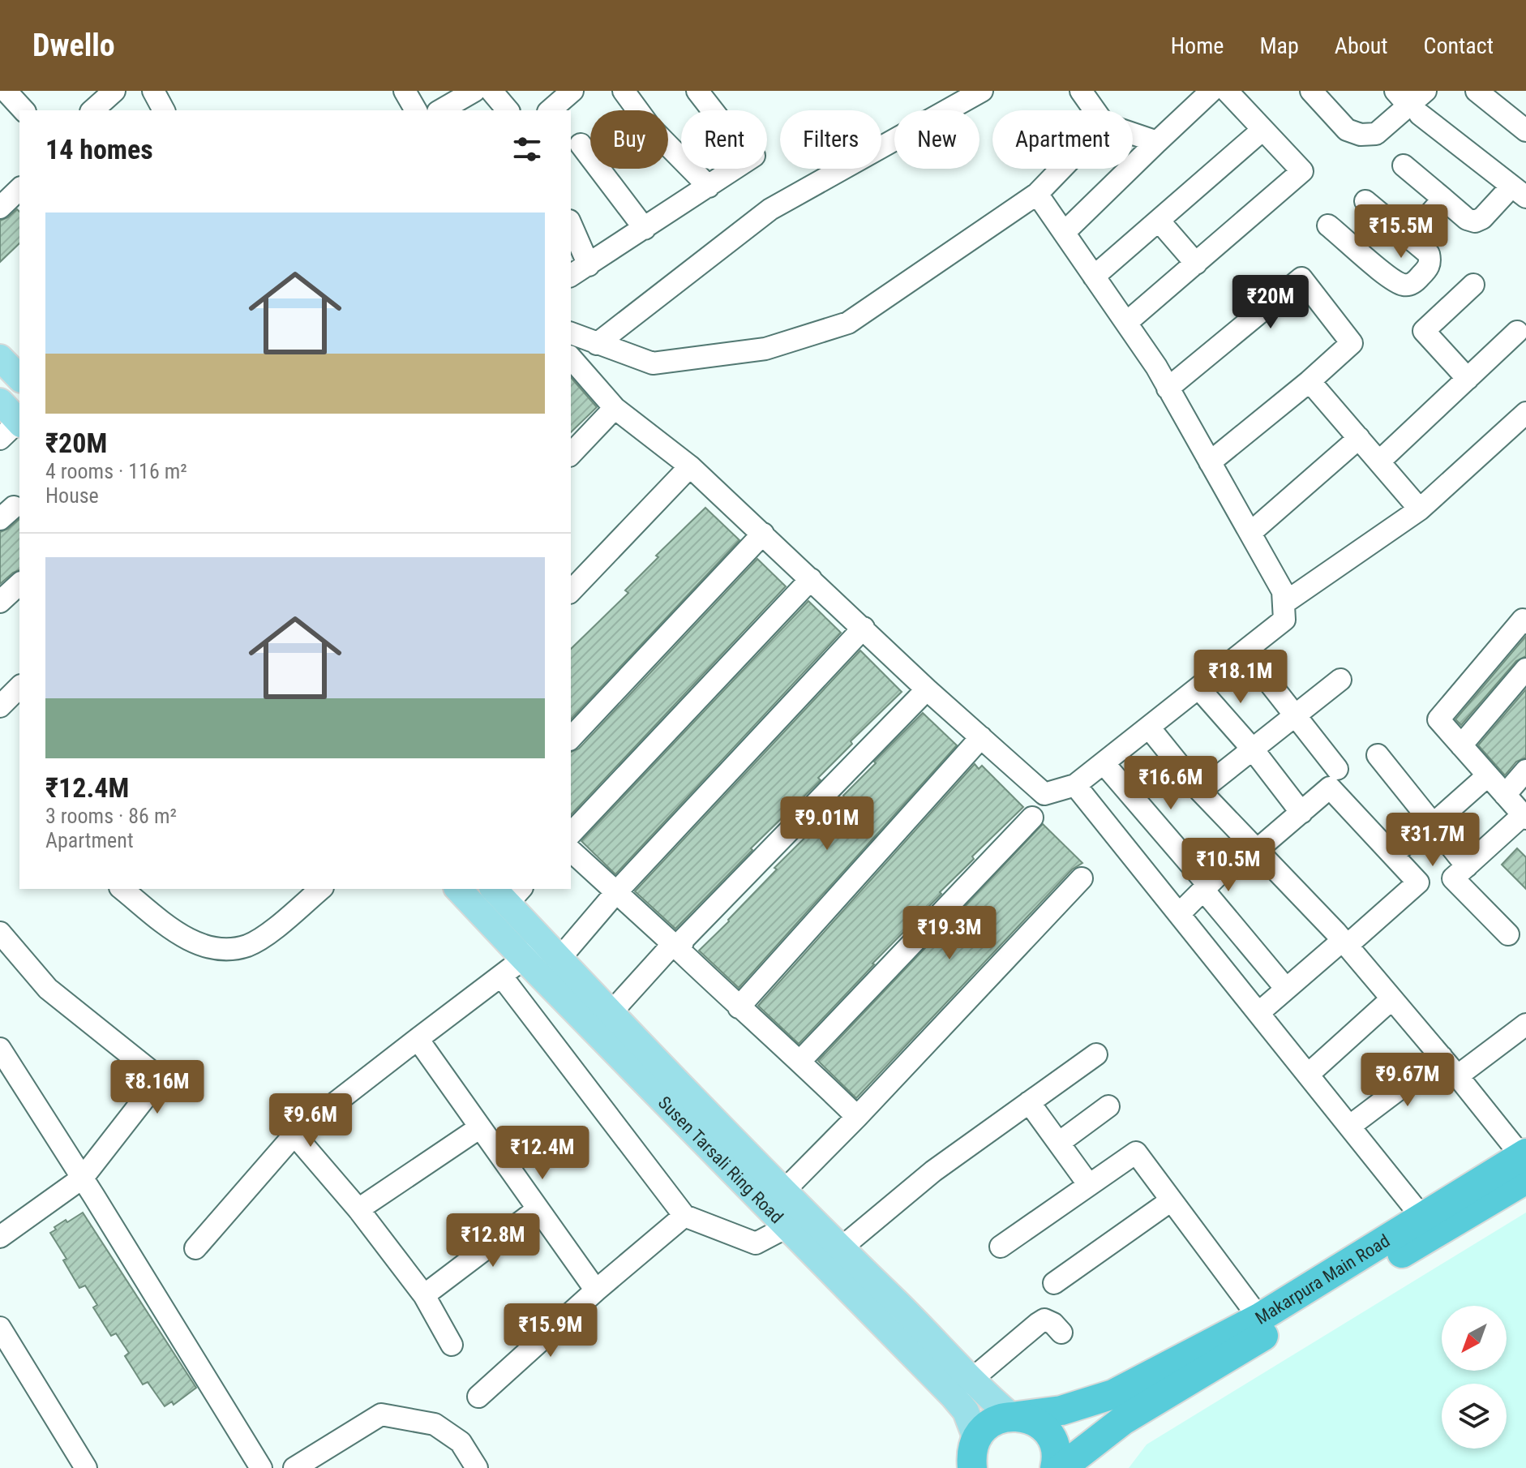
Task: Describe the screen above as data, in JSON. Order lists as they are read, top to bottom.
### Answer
{
  "streets": {
    "highway": ["Makarpura Main Road"],
    "main road": ["Susen Tarsali Ring Road"]
  },
  "north": "bottom left",
  "page": {
    "header": "Dwello",
    "nav": [
      "Home",
      "Map",
      "About",
      "Contact"
    ],
    "chip": [
      "Buy",
      "Rent",
      "Filters",
      "New",
      "Apartment"
    ],
    "heading": "14 homes",
    "list": [
      {
        "name": "₹20M",
        "note": "4 rooms · 116 m² · House"
      },
      {
        "name": "₹12.4M",
        "note": "3 rooms · 86 m² · Apartment"
      }
    ],
    "price": [
      "₹15.5M",
      "₹20M",
      "₹18.1M",
      "₹16.6M",
      "₹9.01M",
      "₹31.7M",
      "₹10.5M",
      "₹19.3M",
      "₹9.67M",
      "₹8.16M",
      "₹9.6M",
      "₹12.4M",
      "₹12.8M",
      "₹15.9M"
    ]
  }
}
